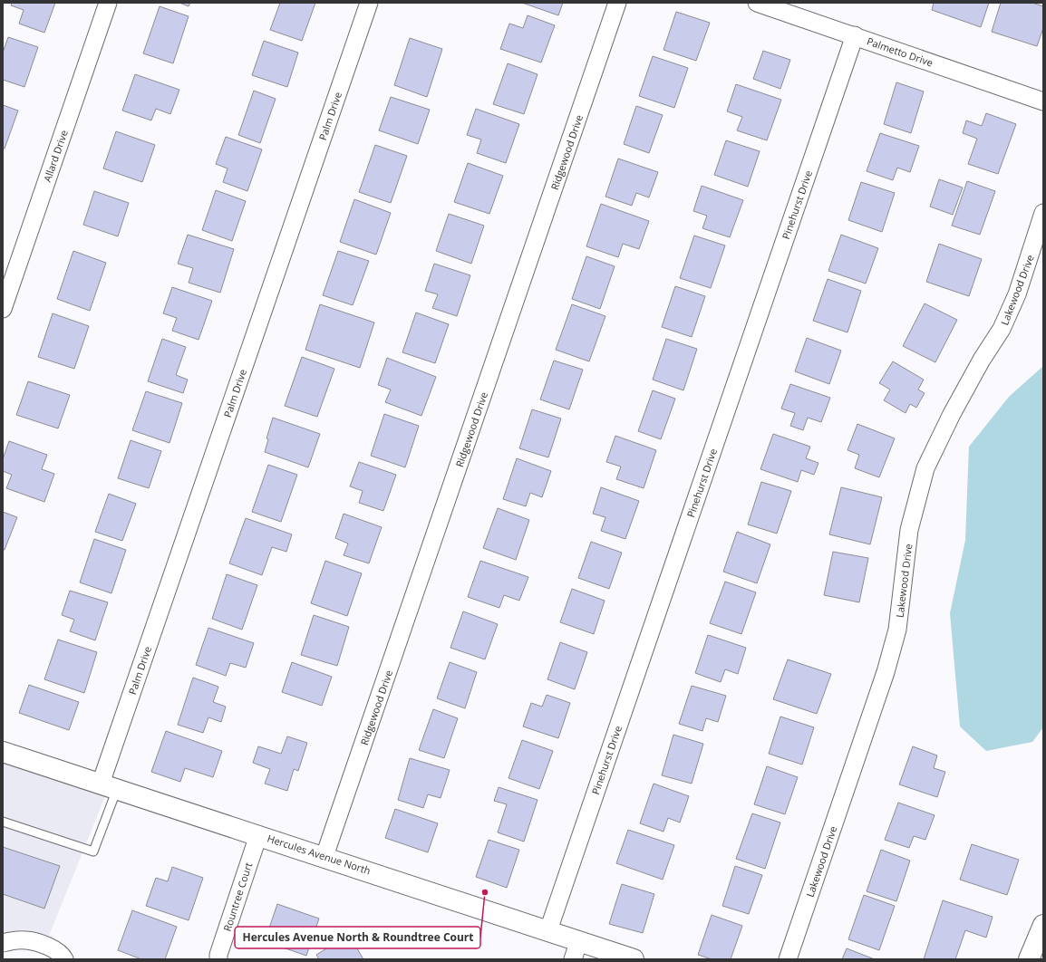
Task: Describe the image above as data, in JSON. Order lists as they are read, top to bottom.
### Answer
{
  "streets": {
    "street": [
      "Palmetto Drive",
      "Palm Drive",
      "Ridgewood Drive",
      "Allard Drive",
      "Pinehurst Drive",
      "Lakewood Drive",
      "Hercules Avenue North",
      "Rountree Court"
    ]
  },
  "crossings": [
    ["Palmetto Drive", "Pinehurst Drive"],
    ["Palm Drive", "Hercules Avenue North"],
    ["Ridgewood Drive", "Hercules Avenue North"],
    ["Pinehurst Drive", "Hercules Avenue North"],
    ["Hercules Avenue North", "Rountree Court"]
  ],
  "places": ["Hercules Avenue North & Roundtree Court"]
}
